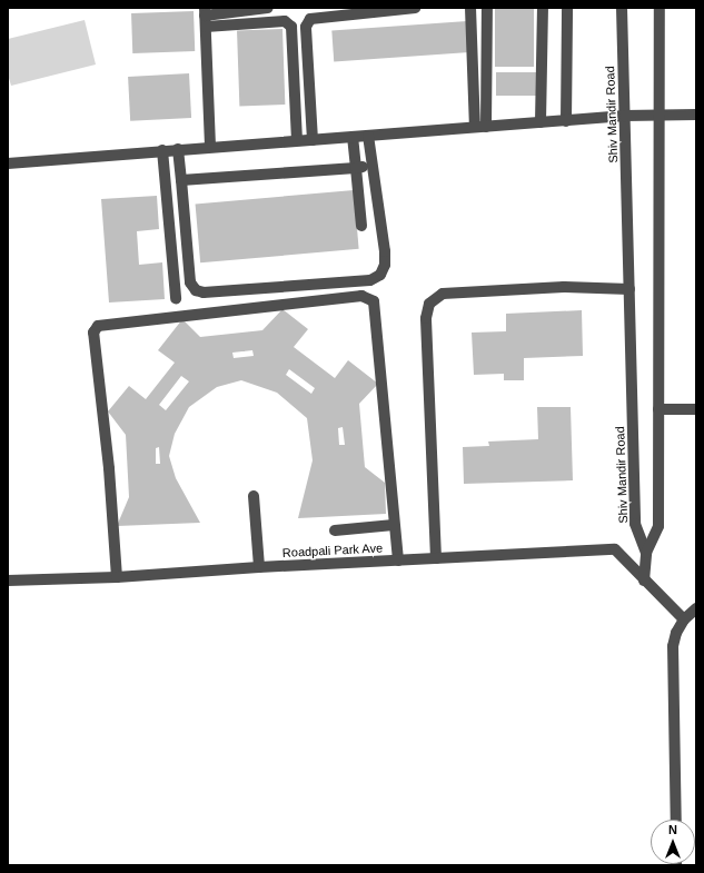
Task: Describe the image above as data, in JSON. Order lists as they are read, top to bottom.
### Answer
{
  "streets": {
    "street": ["Shiv Mandir Road", "Roadpali Park Ave"]
  },
  "north": "top"
}
